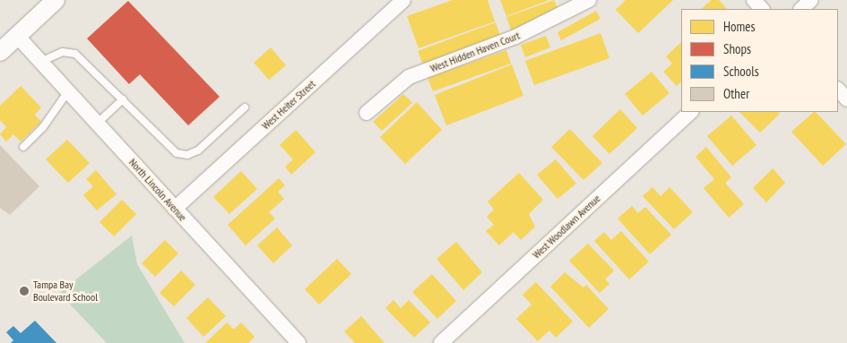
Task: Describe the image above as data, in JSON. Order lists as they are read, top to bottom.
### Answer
{
  "streets": {
    "street": [
      "West Hidden Haven Court",
      "West Heiter Street",
      "North Lincoln Avenue",
      "West Woodlawn Avenue"
    ]
  },
  "crossings": [
    ["West Heiter Street", "North Lincoln Avenue"]
  ],
  "places": ["Tampa Bay Boulevard School"],
  "legend": [
    "Homes",
    "Shops",
    "Schools",
    "Other"
  ]
}
